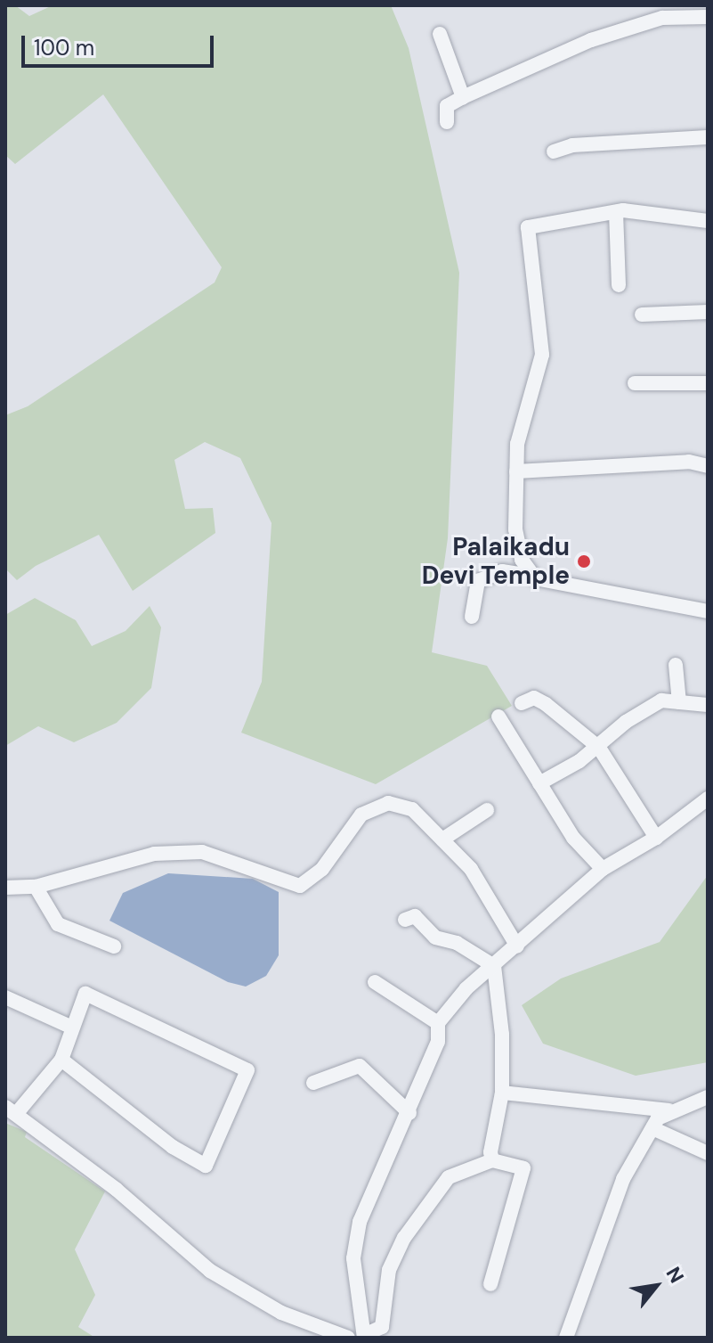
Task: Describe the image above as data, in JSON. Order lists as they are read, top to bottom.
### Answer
{
  "places": ["Palaikadu Devi Temple"],
  "scale_bar": "100 m",
  "north": "top right"
}
